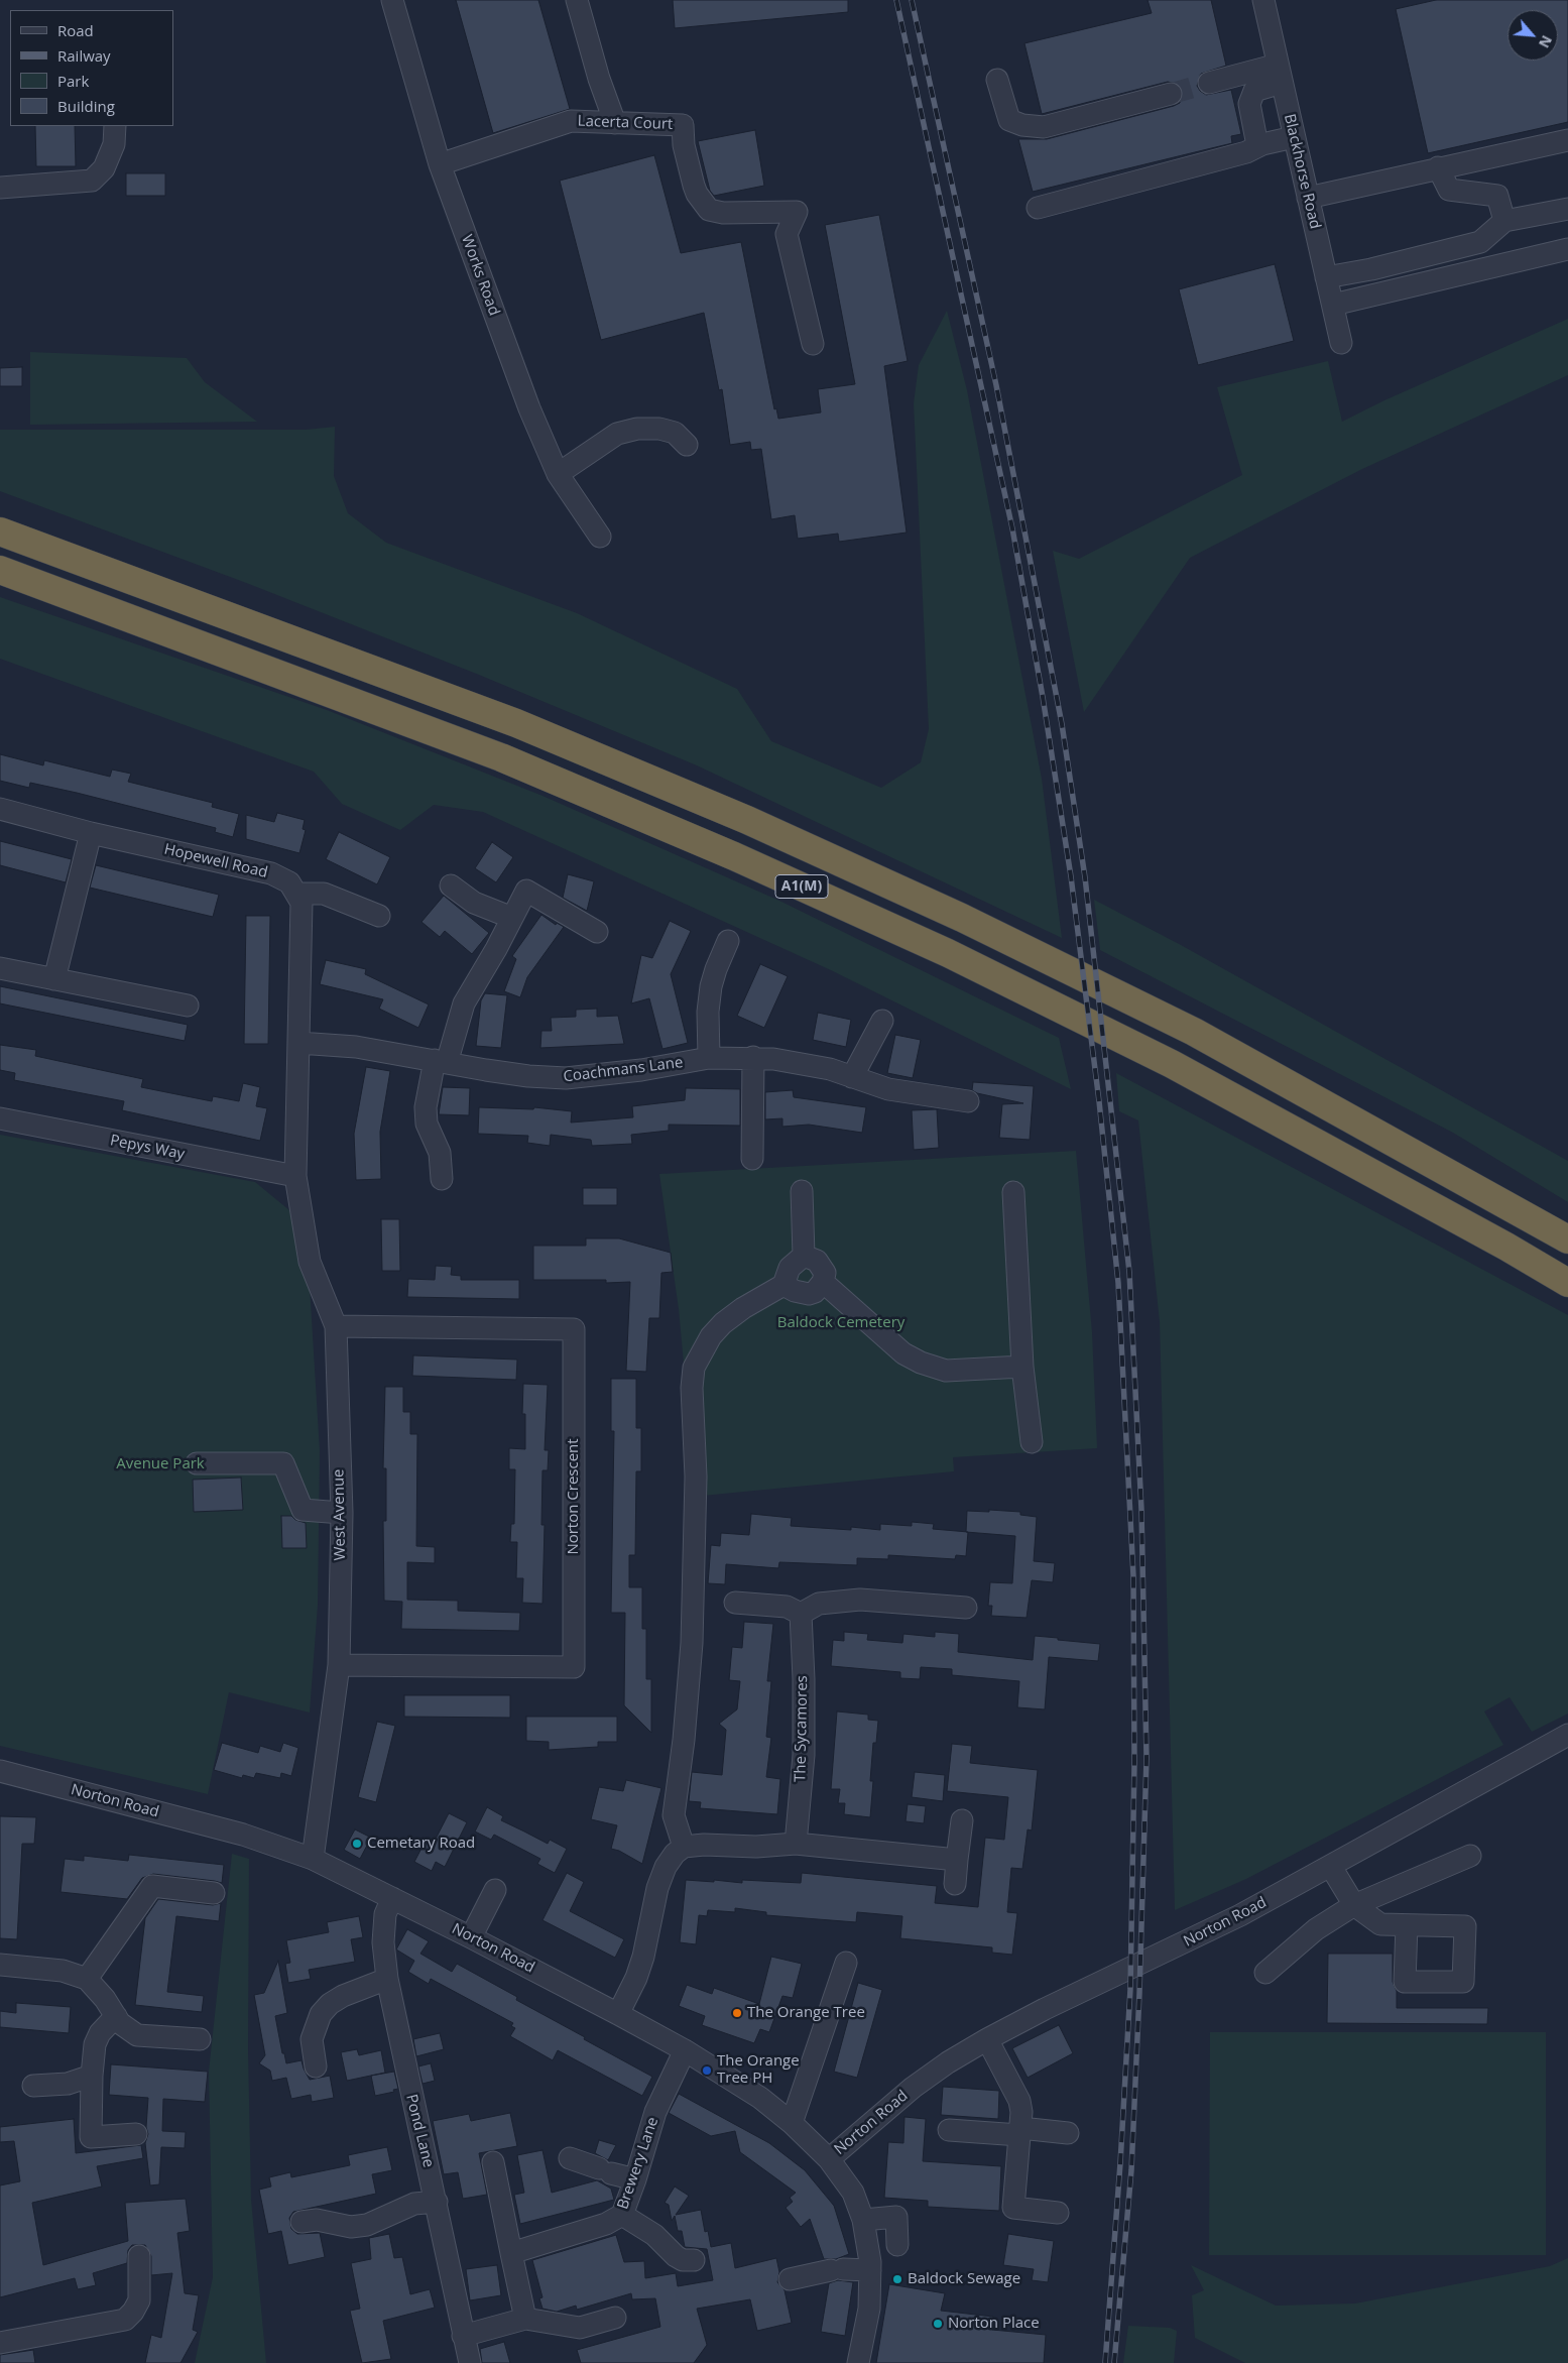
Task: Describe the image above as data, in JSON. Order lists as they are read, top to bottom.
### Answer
{
  "streets": {
    "highway": ["A1(M)"],
    "street": [
      "Lacerta Court",
      "Blackhorse Road",
      "Works Road",
      "Hopewell Road",
      "Coachmans Lane",
      "Pepys Way",
      "Norton Crescent",
      "West Avenue",
      "The Sycamores",
      "Norton Road",
      "Pond Lane",
      "Brewery Lane"
    ]
  },
  "crossings": [
    ["Lacerta Court", "Works Road"],
    ["Pepys Way", "West Avenue"],
    ["Norton Crescent", "West Avenue"],
    ["West Avenue", "Norton Road"],
    ["Norton Road", "Pond Lane"],
    ["Norton Road", "Brewery Lane"]
  ],
  "parks": ["Baldock Cemetery", "Avenue Park"],
  "places": [
    "Cemetary Road",
    "The Orange Tree",
    "The Orange Tree PH",
    "Baldock Sewage",
    "Norton Place"
  ],
  "legend": [
    "Road",
    "Railway",
    "Park",
    "Building"
  ],
  "north": "bottom right"
}
